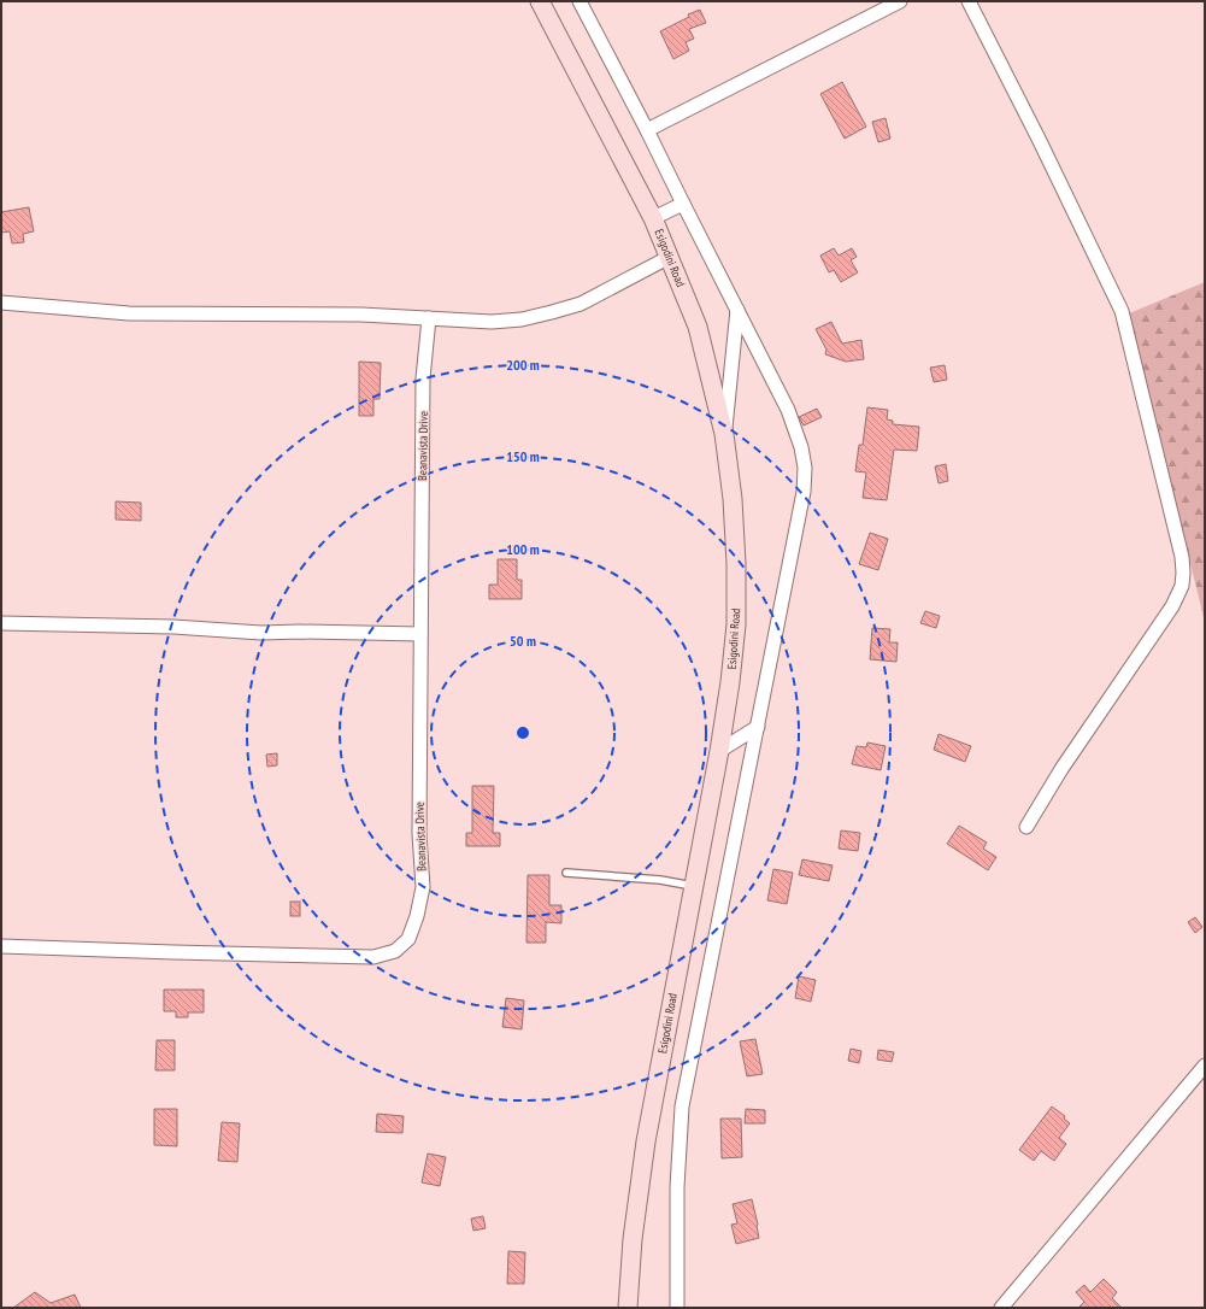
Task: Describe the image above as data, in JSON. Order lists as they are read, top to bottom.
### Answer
{
  "streets": {
    "main road": ["Esigodini Road"],
    "street": ["Beanavista Drive"]
  },
  "rings": [
    "200 m",
    "150 m",
    "100 m",
    "50 m"
  ]
}
